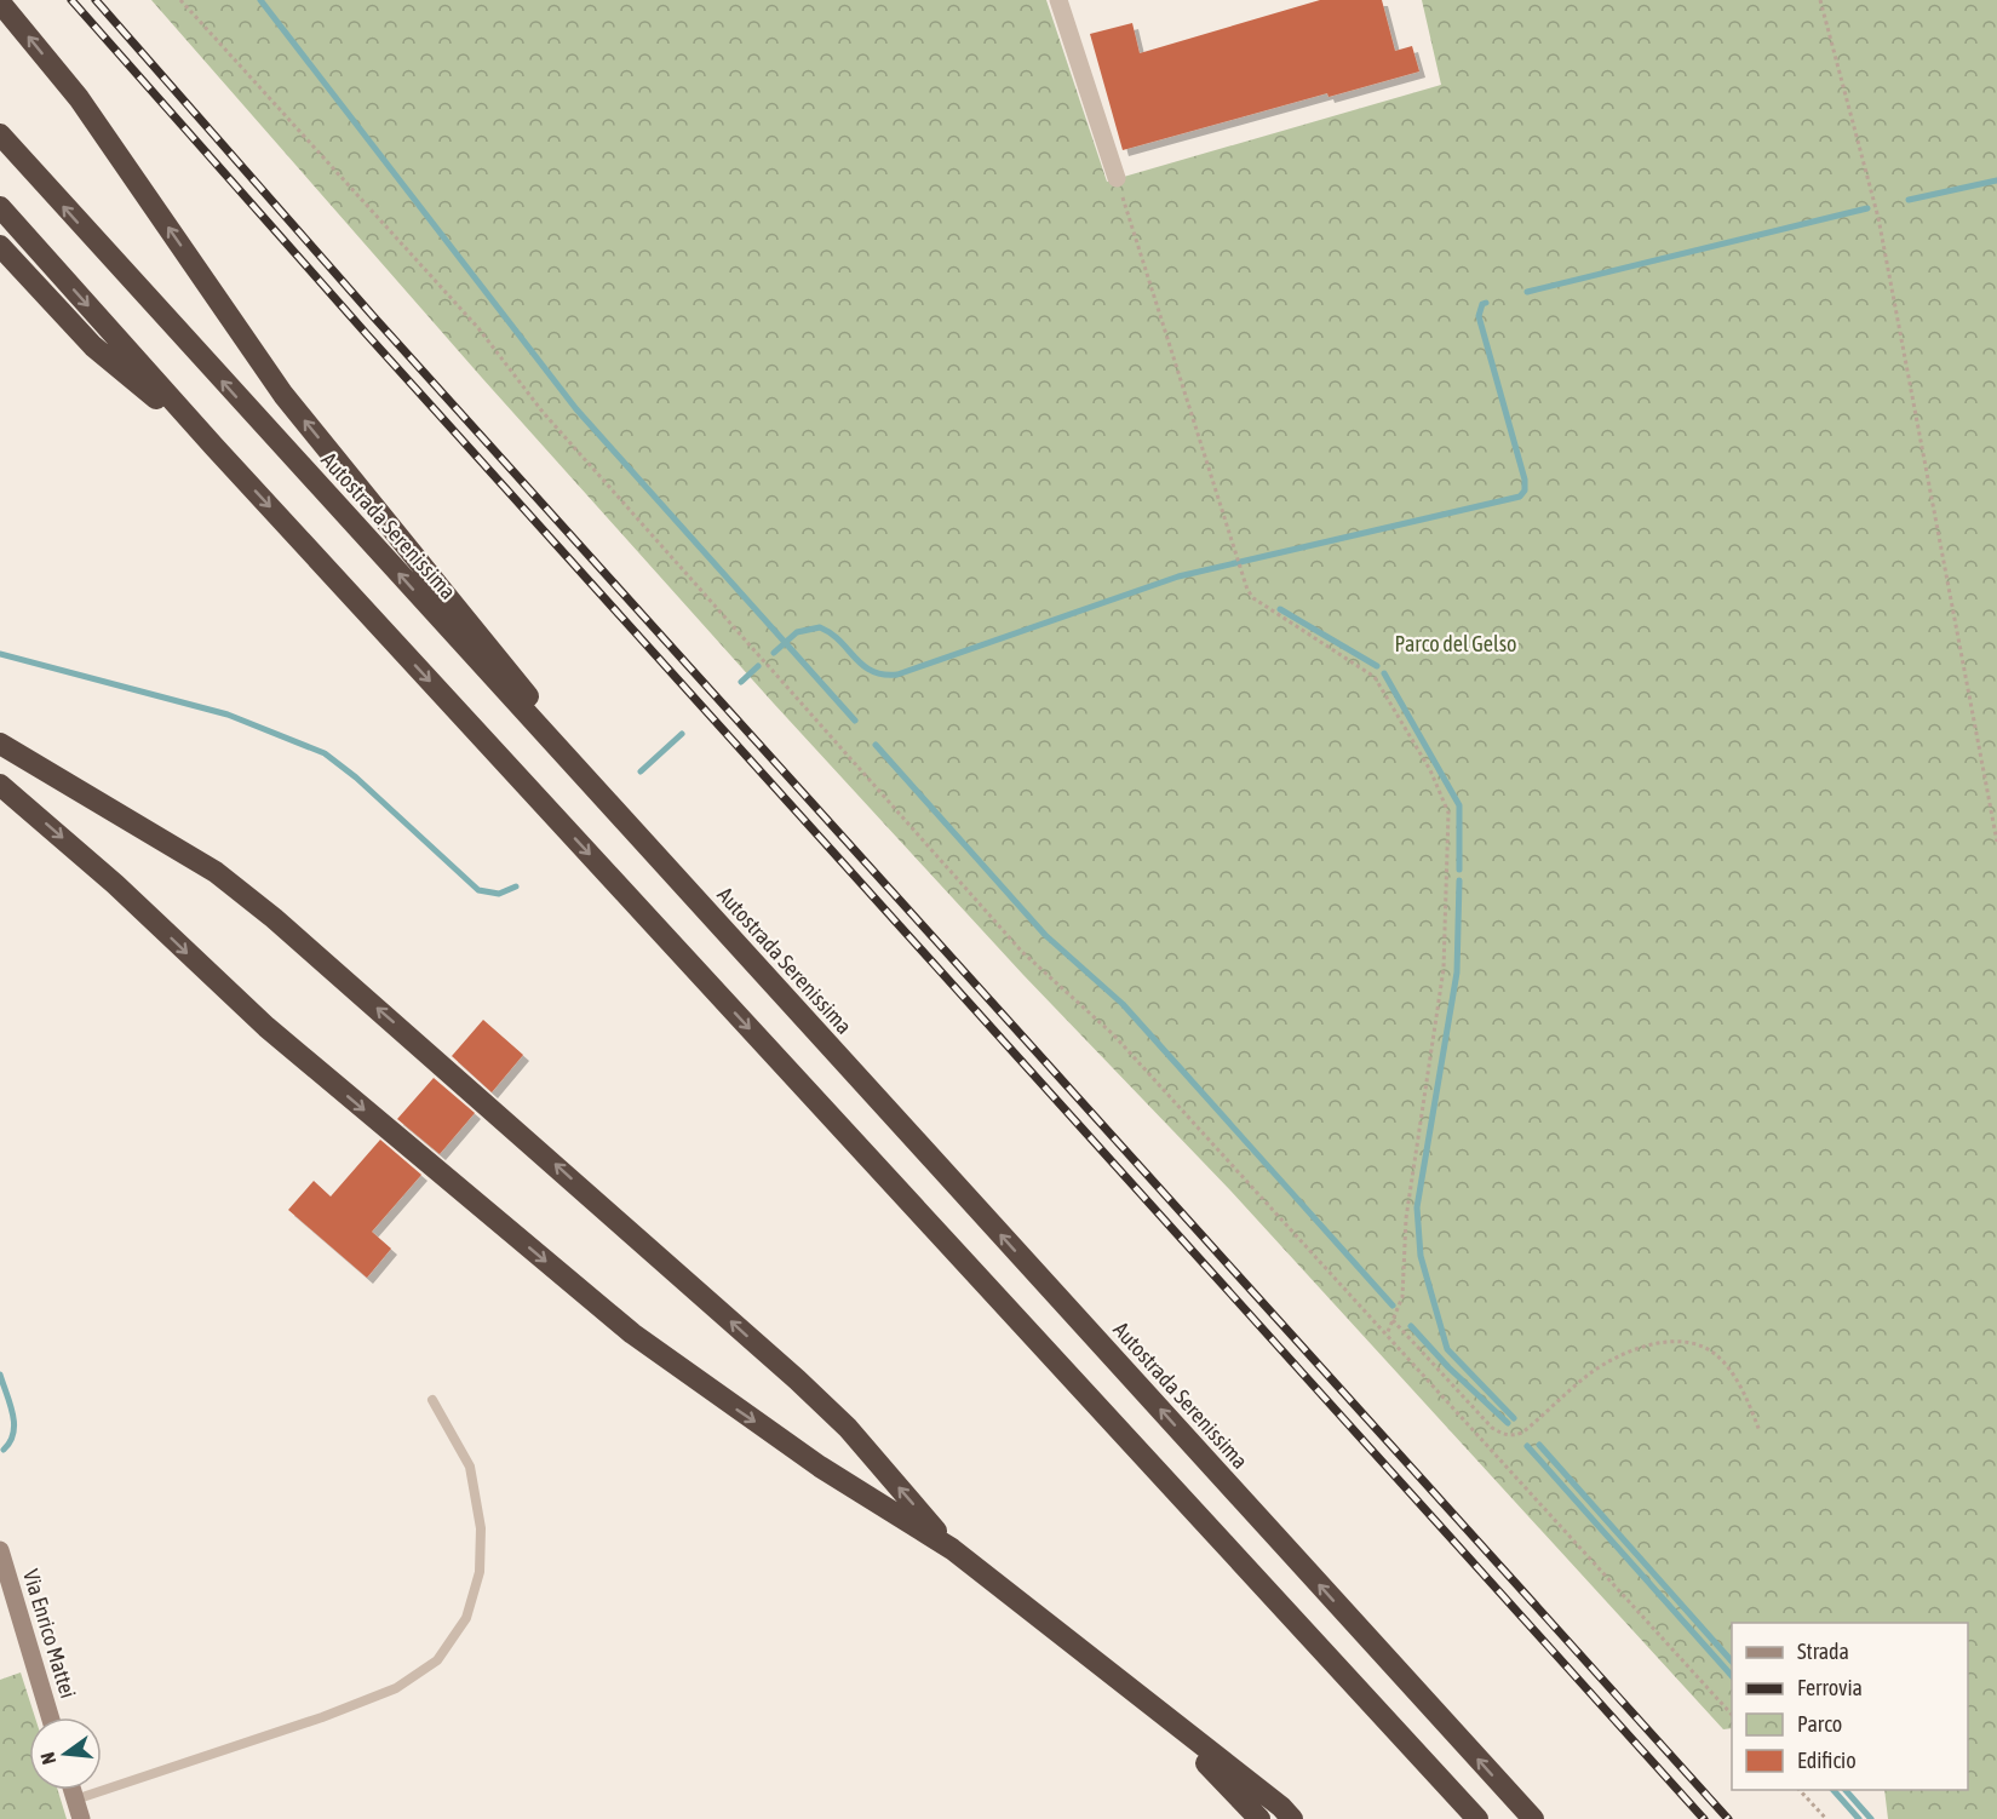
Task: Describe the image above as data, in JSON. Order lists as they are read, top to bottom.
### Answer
{
  "streets": {
    "highway": ["Autostrada Serenissima"],
    "street": ["Via Enrico Mattei"]
  },
  "parks": ["Parco del Gelso"],
  "legend": [
    "Strada",
    "Ferrovia",
    "Parco",
    "Edificio"
  ],
  "north": "left"
}
